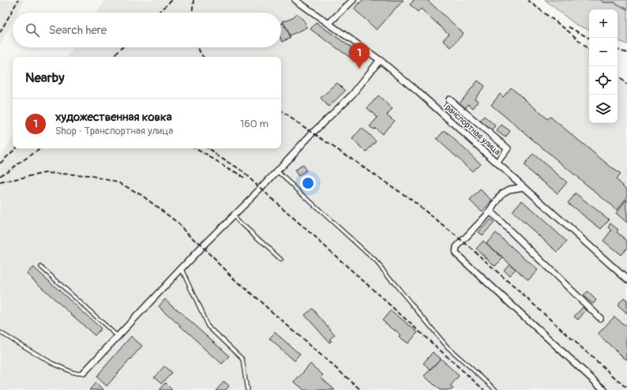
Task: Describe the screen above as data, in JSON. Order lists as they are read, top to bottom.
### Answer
{
  "streets": {
    "street": ["Транспортная улица"]
  },
  "page": {
    "map_buttons": ["+", "−"],
    "search": "Search here",
    "pins": "1",
    "heading": "Nearby",
    "list": [
      {
        "mark": "1",
        "name": "художественная ковка",
        "note": "Shop · Транспортная улица",
        "value": "160 m"
      }
    ]
  }
}
